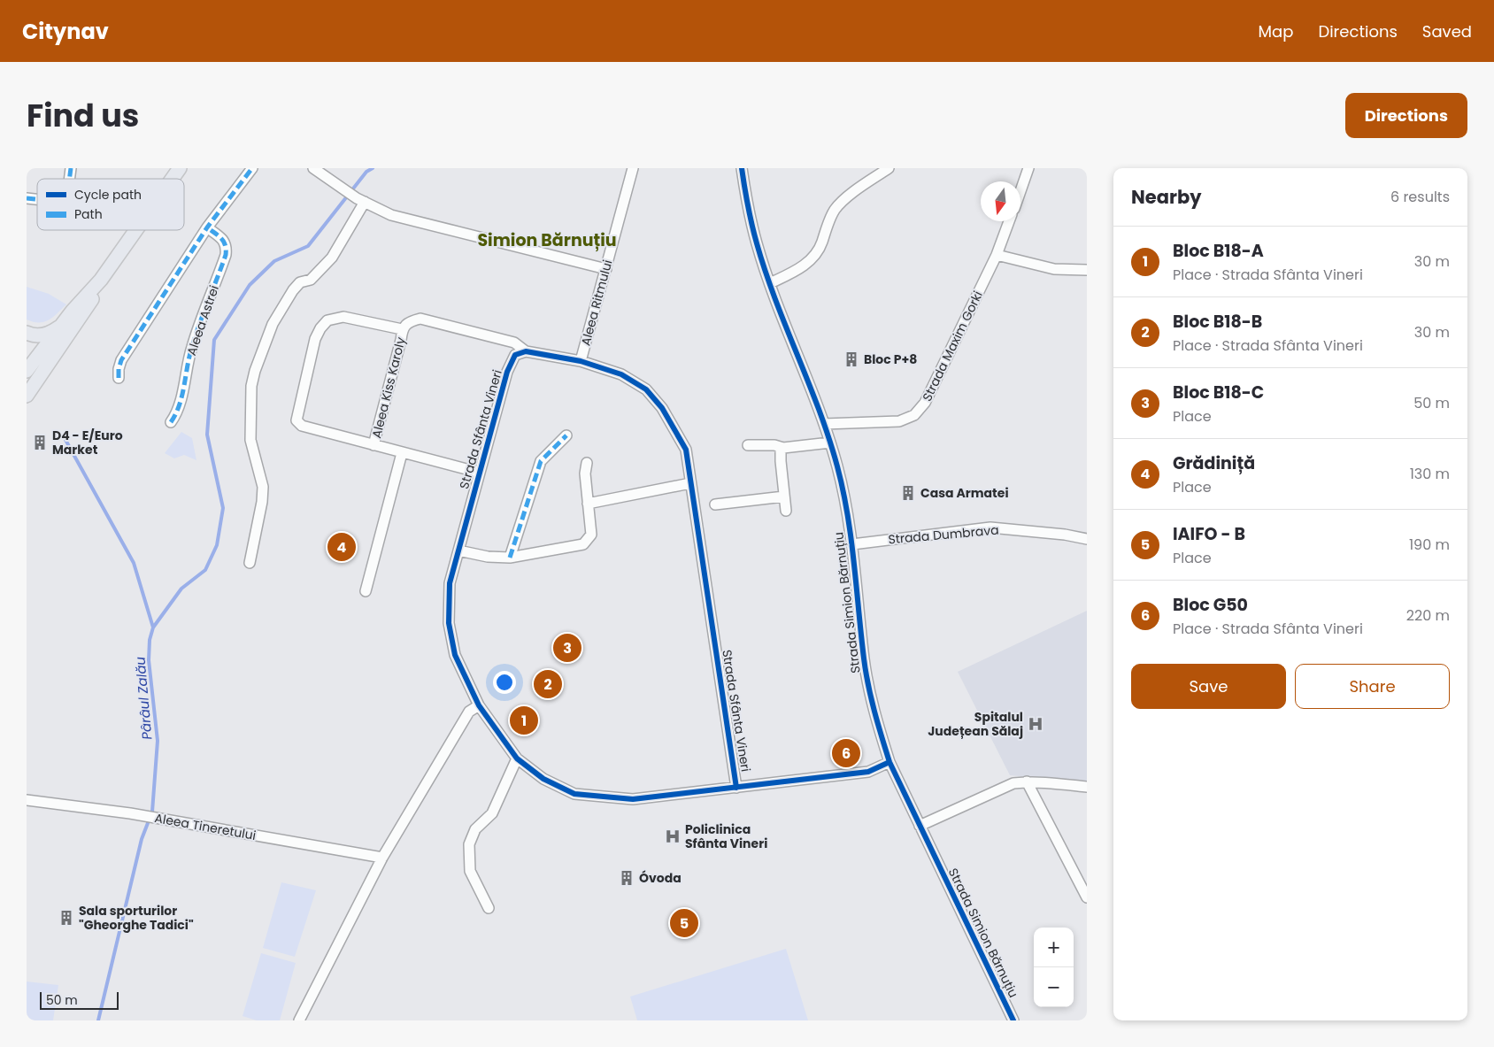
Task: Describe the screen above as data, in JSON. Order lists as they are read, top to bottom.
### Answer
{
  "streets": {
    "street": [
      "Aleea Ritmului",
      "Aleea Astrei",
      "Strada Maxim Gorki",
      "Aleea Kiss Karoly",
      "Strada Sfânta Vineri",
      "Strada Dumbrava",
      "Strada Simion Bărnuțiu",
      "Aleea Tineretului"
    ]
  },
  "crossings": [
    ["Aleea Ritmului", "Strada Sfânta Vineri"],
    ["Strada Maxim Gorki", "Strada Simion Bărnuțiu"],
    ["Aleea Kiss Karoly", "Strada Sfânta Vineri"],
    ["Strada Sfânta Vineri", "Strada Simion Bărnuțiu"],
    ["Strada Dumbrava", "Strada Simion Bărnuțiu"]
  ],
  "districts": ["Simion Bărnuțiu"],
  "water": ["Pârâul Zalău"],
  "places": {
    "building": [
      "Bloc P+8",
      "D4 - E/Euro Market",
      "Casa Armatei",
      "Óvoda",
      "Sala sporturilor \"Gheorghe Tadici\""
    ],
    "hospital": ["Spitalul Județean Sălaj", "Policlinica Sfânta Vineri"]
  },
  "legend": ["Cycle path", "Path"],
  "scale_bar": "50 m",
  "north": "bottom",
  "page": {
    "header": "Citynav",
    "nav": ["Map", "Directions", "Saved"],
    "title": "Find us",
    "buttons": [
      "Directions",
      ["Save", "Share"]
    ],
    "heading": ["Nearby", "6 results"],
    "list": [
      {
        "mark": "1",
        "name": "Bloc B18-A",
        "note": "Place · Strada Sfânta Vineri",
        "value": "30 m"
      },
      {
        "mark": "2",
        "name": "Bloc B18-B",
        "note": "Place · Strada Sfânta Vineri",
        "value": "30 m"
      },
      {
        "mark": "3",
        "name": "Bloc B18-C",
        "note": "Place",
        "value": "50 m"
      },
      {
        "mark": "4",
        "name": "Grădiniță",
        "note": "Place",
        "value": "130 m"
      },
      {
        "mark": "5",
        "name": "IAIFO - B",
        "note": "Place",
        "value": "190 m"
      },
      {
        "mark": "6",
        "name": "Bloc G50",
        "note": "Place · Strada Sfânta Vineri",
        "value": "220 m"
      }
    ],
    "pins": [
      "4",
      "3",
      "2",
      "1",
      "6",
      "5"
    ],
    "map_buttons": ["+", "−"],
    "scale": "50 m"
  }
}
